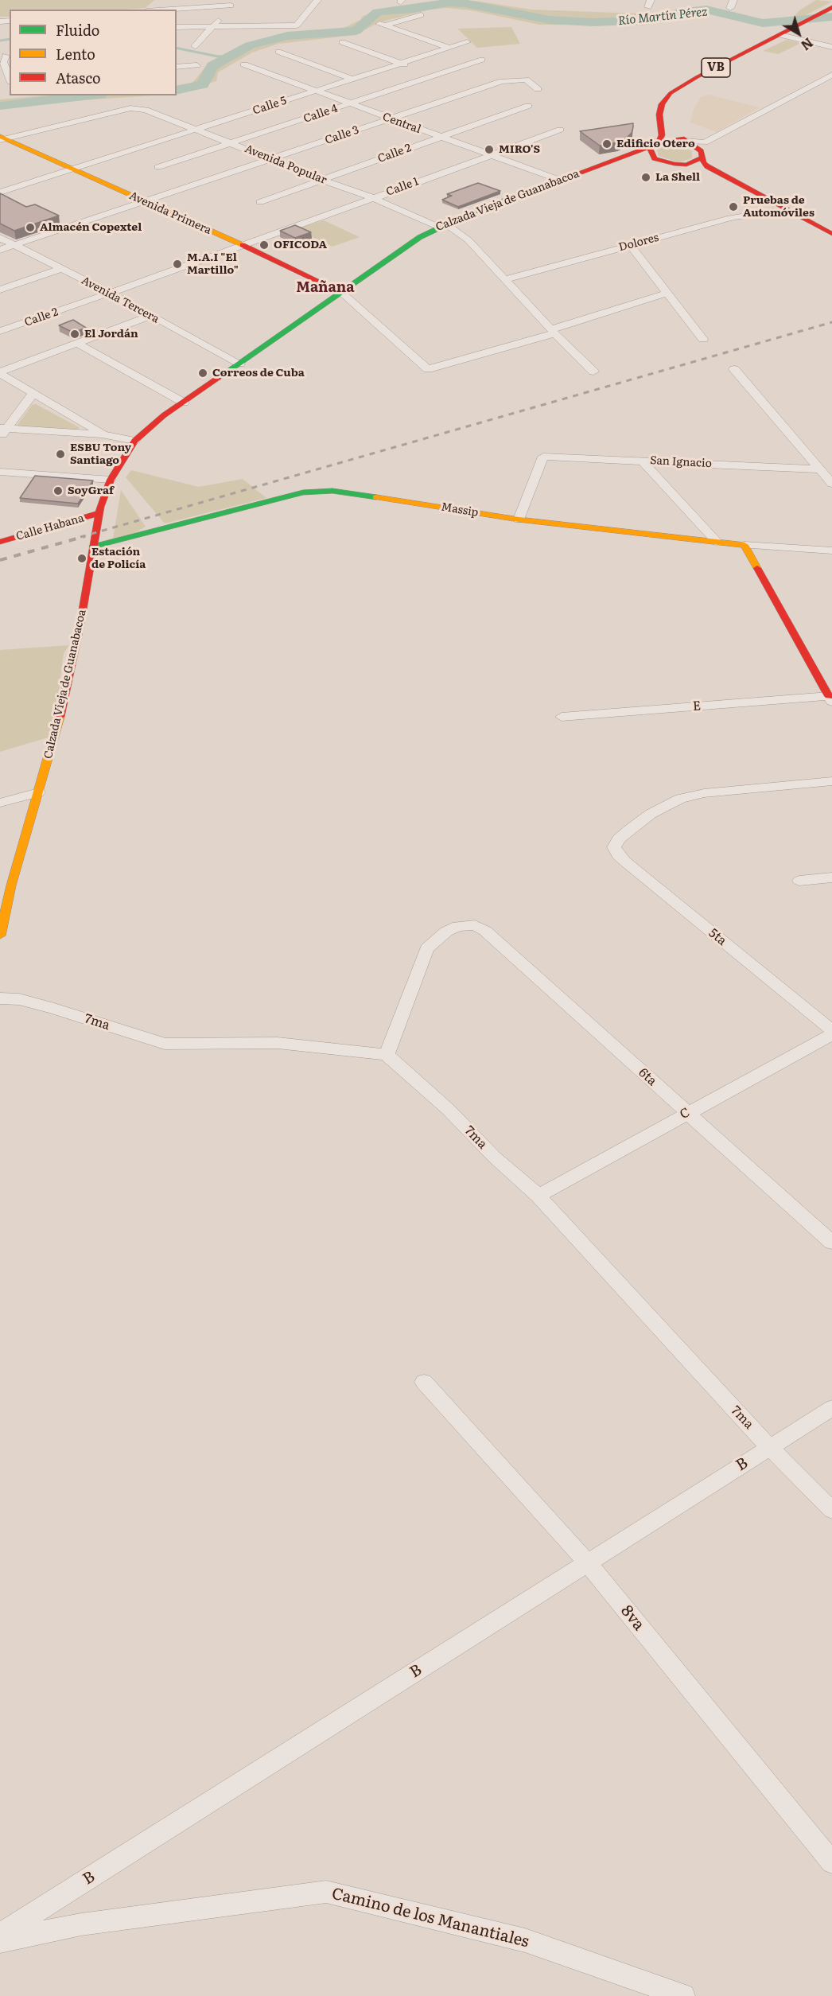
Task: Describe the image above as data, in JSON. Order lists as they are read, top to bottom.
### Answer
{
  "streets": {
    "main road": [
      "VB",
      "Calzada Vieja de Guanabacoa",
      "Avenida Primera",
      "Massip",
      "Calle Habana"
    ],
    "street": [
      "Calle 5",
      "Calle 4",
      "Central",
      "Calle 3",
      "Calle 2",
      "Avenida Popular",
      "Calle 1",
      "Dolores",
      "Avenida Tercera",
      "San Ignacio",
      "E",
      "5ta",
      "7ma",
      "6ta",
      "C",
      "B",
      "8va",
      "Camino de los Manantiales"
    ]
  },
  "crossings": [
    ["Calle 5", "Central"],
    ["Calle 5", "Avenida Popular"],
    ["Calle 5", "Avenida Primera"],
    ["Calle 4", "Central"],
    ["Calle 4", "Avenida Popular"],
    ["Central", "Calle 3"],
    ["Central", "Calle 2"],
    ["Central", "Calle 1"],
    ["Central", "Calzada Vieja de Guanabacoa"],
    ["Calle 3", "Avenida Popular"],
    ["Calle 3", "Avenida Primera"],
    ["Calle 2", "Avenida Popular"],
    ["Calle 2", "Calle 1"],
    ["Calle 2", "Avenida Primera"],
    ["Calle 2", "Avenida Tercera"],
    ["Avenida Popular", "Calle 1"],
    ["Avenida Popular", "Calzada Vieja de Guanabacoa"],
    ["Avenida Popular", "Avenida Primera"],
    ["Avenida Popular", "Dolores"],
    ["Calle 1", "Avenida Primera"],
    ["Calzada Vieja de Guanabacoa", "Avenida Primera"],
    ["Calzada Vieja de Guanabacoa", "Avenida Tercera"],
    ["Calzada Vieja de Guanabacoa", "Massip"],
    ["Calzada Vieja de Guanabacoa", "Calle Habana"],
    ["San Ignacio", "Massip"],
    ["7ma", "6ta"],
    ["7ma", "C"],
    ["7ma", "B"],
    ["6ta", "C"],
    ["B", "8va"]
  ],
  "districts": ["Mañana"],
  "water": ["Río Martín Pérez"],
  "places": [
    "Edificio Otero",
    "MIRO'S",
    "La Shell",
    "Pruebas de Automóviles",
    "Almacén Copextel",
    "OFICODA",
    "M.A.I \"El Martillo\"",
    "El Jordán",
    "Correos de Cuba",
    "ESBU Tony Santiago",
    "SoyGraf",
    "Estación de Policía"
  ],
  "legend": ["Fluido", "Lento", "Atasco"],
  "north": "bottom right"
}
